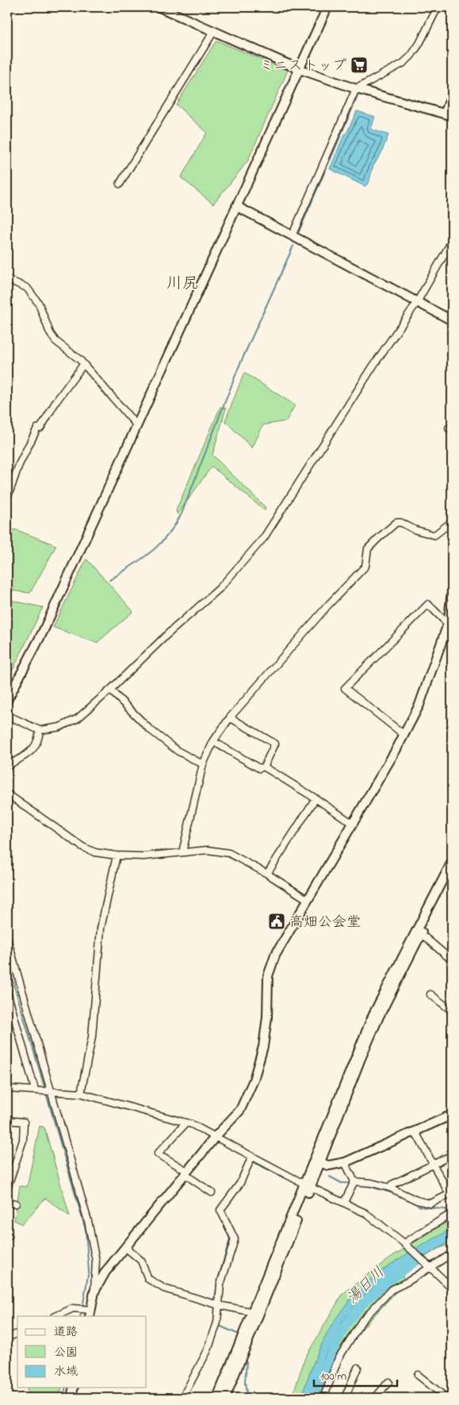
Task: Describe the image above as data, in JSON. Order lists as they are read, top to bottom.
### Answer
{
  "districts": ["川尻"],
  "water": ["湯日川"],
  "places": {
    "supermarket": ["ミニストップ"],
    "public building": ["高畑公会堂"]
  },
  "legend": ["道路", "公園", "水域"],
  "scale_bar": "100 m"
}
